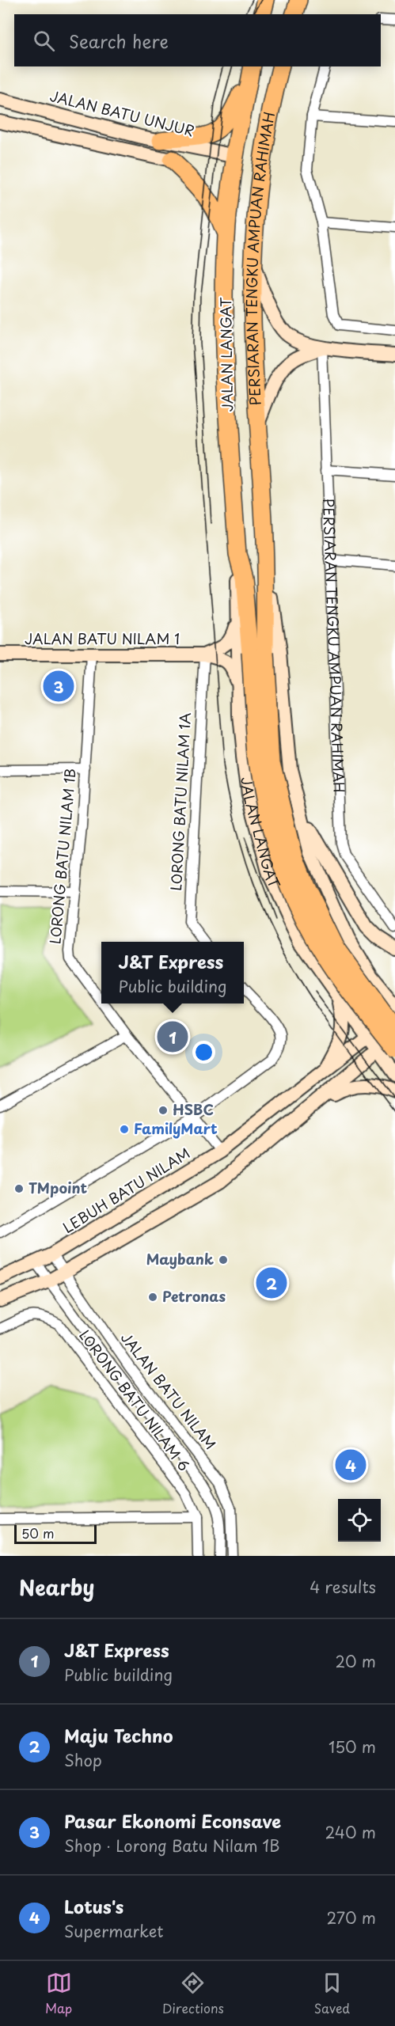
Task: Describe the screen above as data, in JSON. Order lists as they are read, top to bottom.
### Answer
{
  "streets": {
    "highway": ["PERSIARAN TENGKU AMPUAN RAHIMAH", "JALAN LANGAT"],
    "main road": ["JALAN BATU UNJUR", "JALAN BATU NILAM 1", "LEBUH BATU NILAM"],
    "street": [
      "LORONG BATU NILAM 1A",
      "LORONG BATU NILAM 1B",
      "JALAN BATU NILAM",
      "LORONG BATU NILAM 6"
    ]
  },
  "crossings": [
    ["JALAN BATU UNJUR", "PERSIARAN TENGKU AMPUAN RAHIMAH"],
    ["JALAN BATU UNJUR", "JALAN LANGAT"],
    ["PERSIARAN TENGKU AMPUAN RAHIMAH", "JALAN LANGAT"],
    ["JALAN LANGAT", "LEBUH BATU NILAM"],
    ["JALAN BATU NILAM 1", "LORONG BATU NILAM 1A"],
    ["JALAN BATU NILAM 1", "LORONG BATU NILAM 1B"],
    ["LORONG BATU NILAM 1B", "LEBUH BATU NILAM"],
    ["LEBUH BATU NILAM", "JALAN BATU NILAM"]
  ],
  "places": [
    "HSBC",
    "FamilyMart",
    "TMpoint",
    "Maybank",
    "Petronas"
  ],
  "scale_bar": "50 m",
  "page": {
    "search": "Search here",
    "pins": [
      "3",
      "1",
      "2",
      "4"
    ],
    "popup": ["J&T Express", "Public building"],
    "scale": "50 m",
    "heading": ["Nearby", "4 results"],
    "list": [
      {
        "mark": "1",
        "name": "J&T Express",
        "note": "Public building",
        "value": "20 m"
      },
      {
        "mark": "2",
        "name": "Maju Techno",
        "note": "Shop",
        "value": "150 m"
      },
      {
        "mark": "3",
        "name": "Pasar Ekonomi Econsave",
        "note": "Shop · Lorong Batu Nilam 1B",
        "value": "240 m"
      },
      {
        "mark": "4",
        "name": "Lotus's",
        "note": "Supermarket",
        "value": "270 m"
      }
    ],
    "nav": ["Map", "Directions", "Saved"]
  }
}
